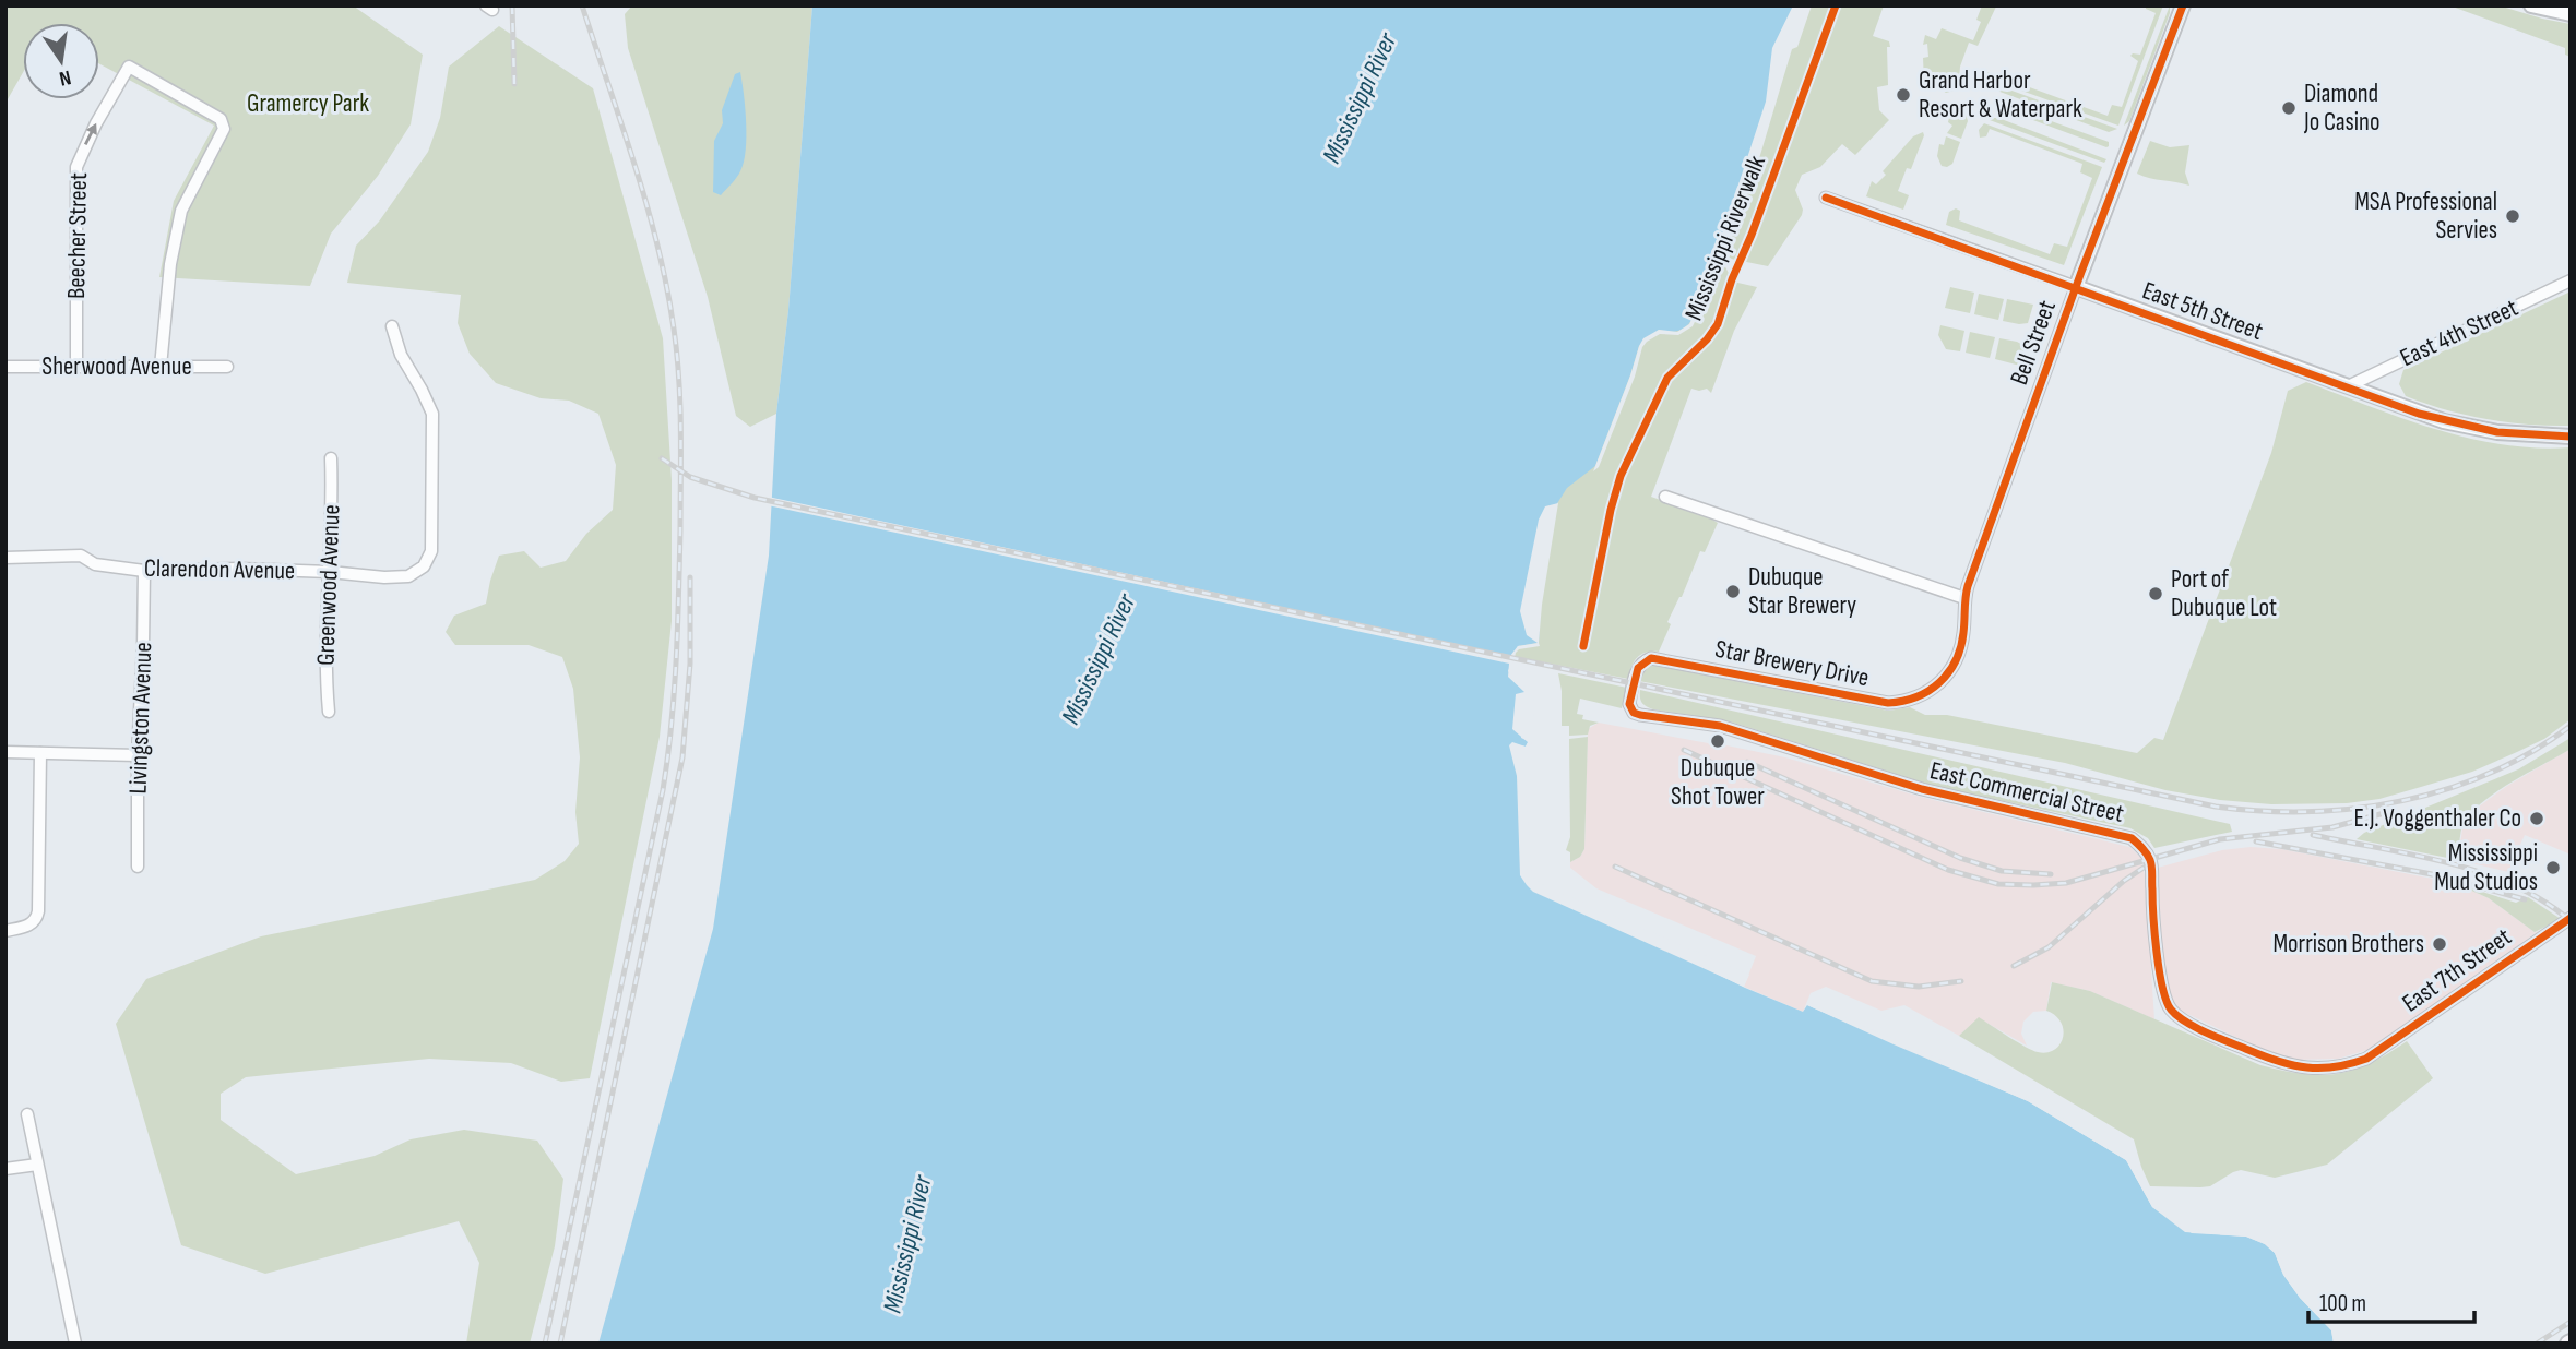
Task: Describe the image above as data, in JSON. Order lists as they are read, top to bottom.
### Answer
{
  "streets": {
    "street": [
      "Beecher Street",
      "East 5th Street",
      "East 4th Street",
      "Bell Street",
      "Sherwood Avenue",
      "Clarendon Avenue",
      "Greenwood Avenue",
      "Star Brewery Drive",
      "Livingston Avenue",
      "East Commercial Street",
      "East 7th Street"
    ],
    "cycle path": ["Mississippi Riverwalk"]
  },
  "crossings": [
    ["Beecher Street", "Sherwood Avenue"],
    ["East 5th Street", "East 4th Street"],
    ["East 5th Street", "Bell Street"],
    ["Bell Street", "Star Brewery Drive"],
    ["Clarendon Avenue", "Greenwood Avenue"],
    ["Clarendon Avenue", "Livingston Avenue"],
    ["Star Brewery Drive", "East Commercial Street"],
    ["East Commercial Street", "East 7th Street"]
  ],
  "water": ["Mississippi River"],
  "parks": ["Gramercy Park"],
  "places": [
    "Grand Harbor Resort & Waterpark",
    "Diamond Jo Casino",
    "MSA Professional Servies",
    "Dubuque Star Brewery",
    "Port of Dubuque Lot",
    "Dubuque Shot Tower",
    "E.J. Voggenthaler Co",
    "Mississippi Mud Studios",
    "Morrison Brothers"
  ],
  "scale_bar": "100 m",
  "north": "bottom"
}
